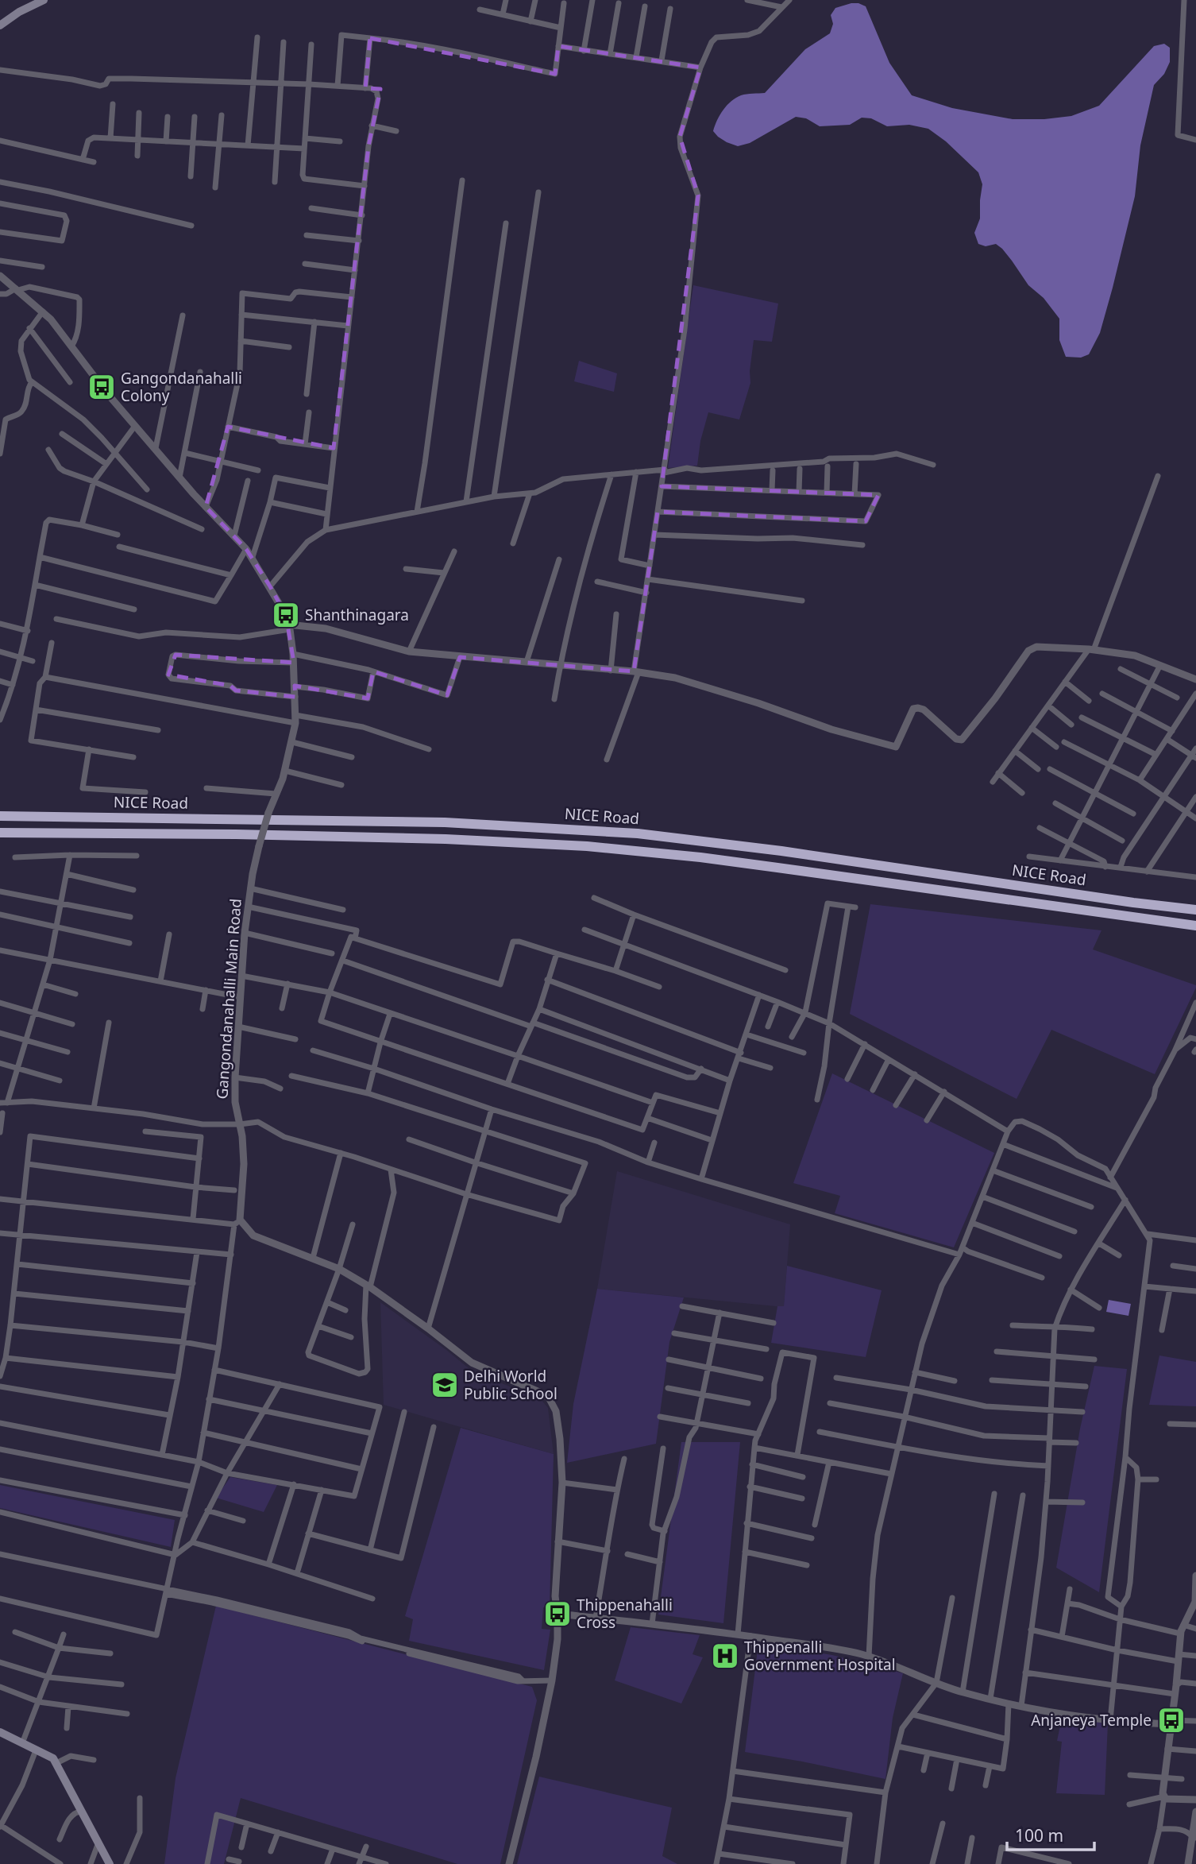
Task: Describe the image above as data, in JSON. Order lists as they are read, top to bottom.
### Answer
{
  "streets": {
    "highway": ["NICE Road"],
    "street": ["Gangondanahalli Main Road"]
  },
  "places": {
    "bus stop": [
      "Gangondanahalli Colony",
      "Shanthinagara",
      "Thippenahalli Cross",
      "Anjaneya Temple"
    ],
    "school or university": ["Delhi World Public School"],
    "hospital": ["Thippenalli Government Hospital"]
  },
  "scale_bar": "100 m"
}
